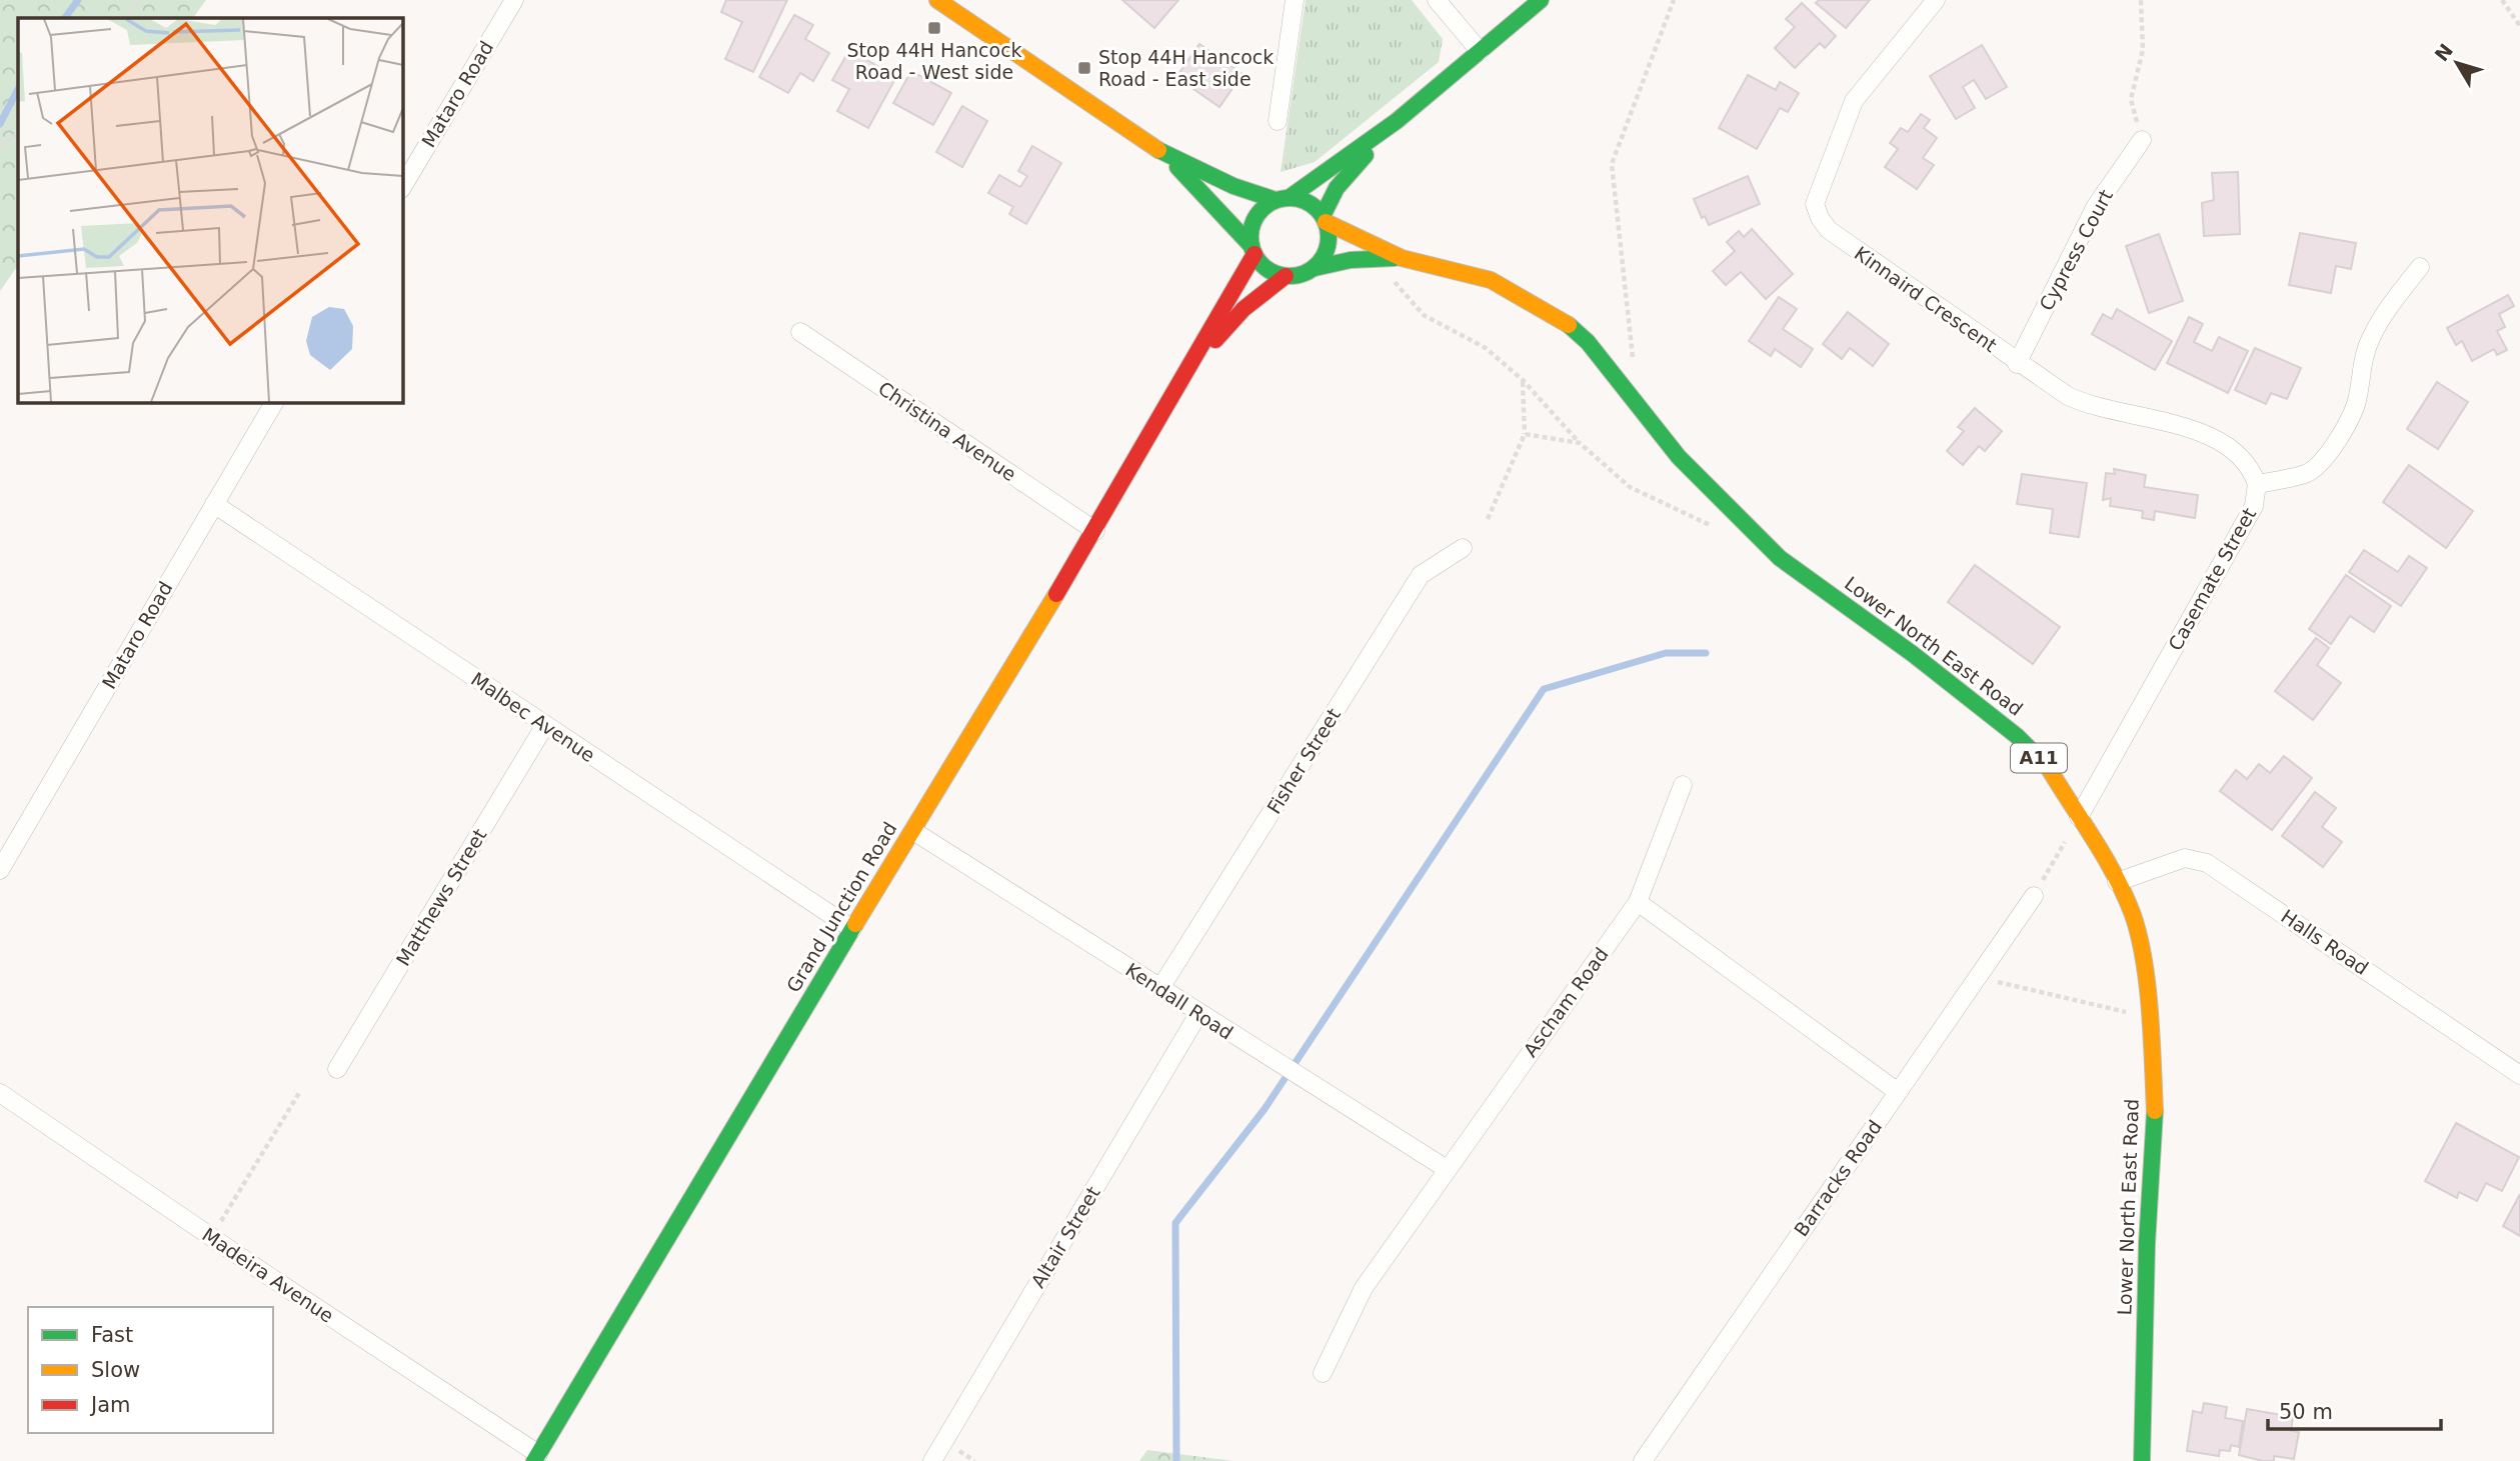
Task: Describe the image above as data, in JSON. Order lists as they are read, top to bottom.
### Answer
{
  "streets": {
    "main road": ["Lower North East Road", "A11", "Grand Junction Road"],
    "street": [
      "Mataro Road",
      "Cypress Court",
      "Kinnaird Crescent",
      "Christina Avenue",
      "Casemate Street",
      "Malbec Avenue",
      "Fisher Street",
      "Matthews Street",
      "Halls Road",
      "Kendall Road",
      "Ascham Road",
      "Barracks Road",
      "Altair Street",
      "Madeira Avenue"
    ]
  },
  "crossings": [
    ["Mataro Road", "Malbec Avenue"],
    ["Cypress Court", "Kinnaird Crescent"],
    ["Kinnaird Crescent", "Casemate Street"],
    ["Christina Avenue", "Grand Junction Road"],
    ["Casemate Street", "Lower North East Road"],
    ["Lower North East Road", "A11"],
    ["Lower North East Road", "Grand Junction Road"],
    ["Lower North East Road", "Halls Road"],
    ["Malbec Avenue", "Matthews Street"],
    ["Malbec Avenue", "Grand Junction Road"],
    ["A11", "Grand Junction Road"],
    ["Fisher Street", "Kendall Road"],
    ["Grand Junction Road", "Kendall Road"],
    ["Grand Junction Road", "Madeira Avenue"],
    ["Kendall Road", "Ascham Road"],
    ["Kendall Road", "Altair Street"]
  ],
  "places": {
    "transit": ["Stop 44H Hancock Road - West side", "Stop 44H Hancock Road - East side"]
  },
  "legend": ["Fast", "Slow", "Jam"],
  "scale_bar": "50 m",
  "north": "top left"
}
